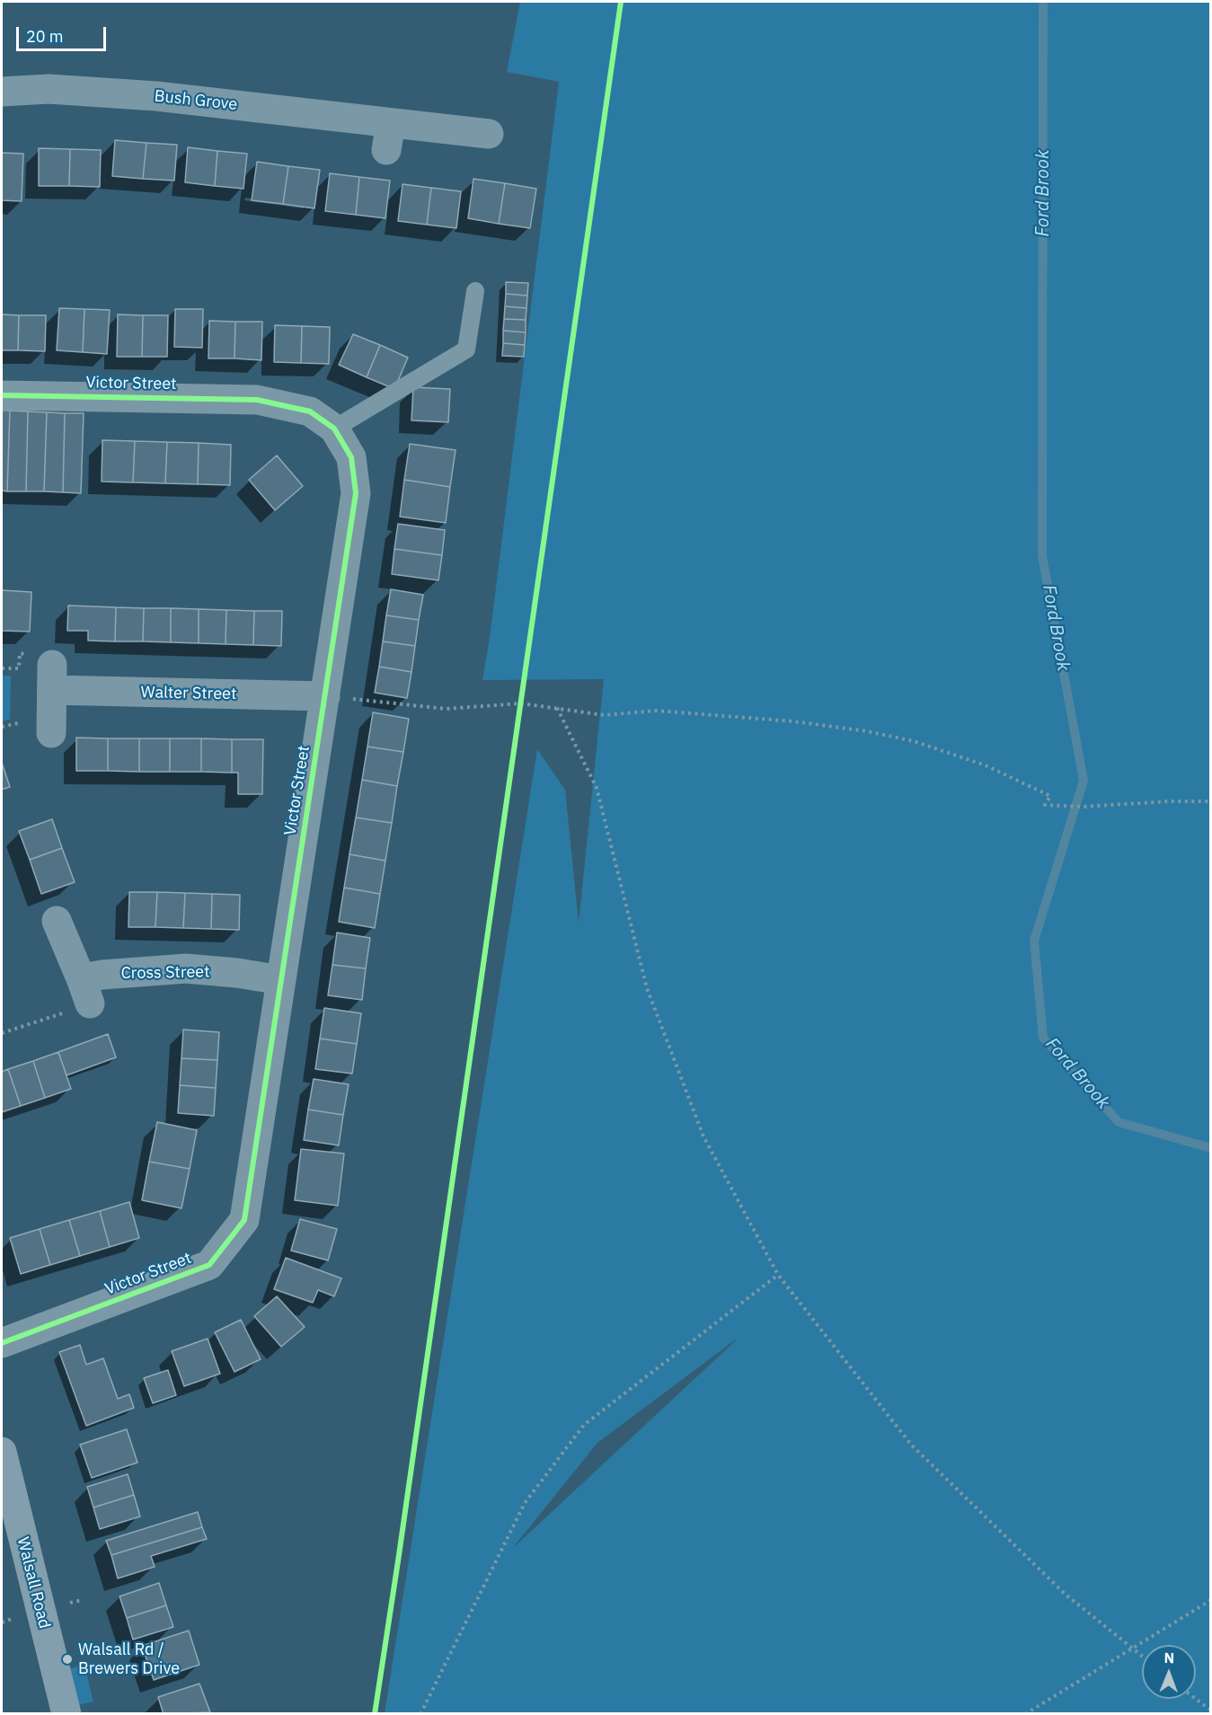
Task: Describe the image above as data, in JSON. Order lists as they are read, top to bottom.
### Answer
{
  "streets": {
    "main road": ["Walsall Road"],
    "street": [
      "Bush Grove",
      "Victor Street",
      "Walter Street",
      "Cross Street"
    ]
  },
  "crossings": [
    ["Victor Street", "Walter Street"],
    ["Victor Street", "Cross Street"]
  ],
  "water": ["Ford Brook"],
  "places": ["Walsall Rd / Brewers Drive"],
  "scale_bar": "20 m",
  "north": "top"
}
